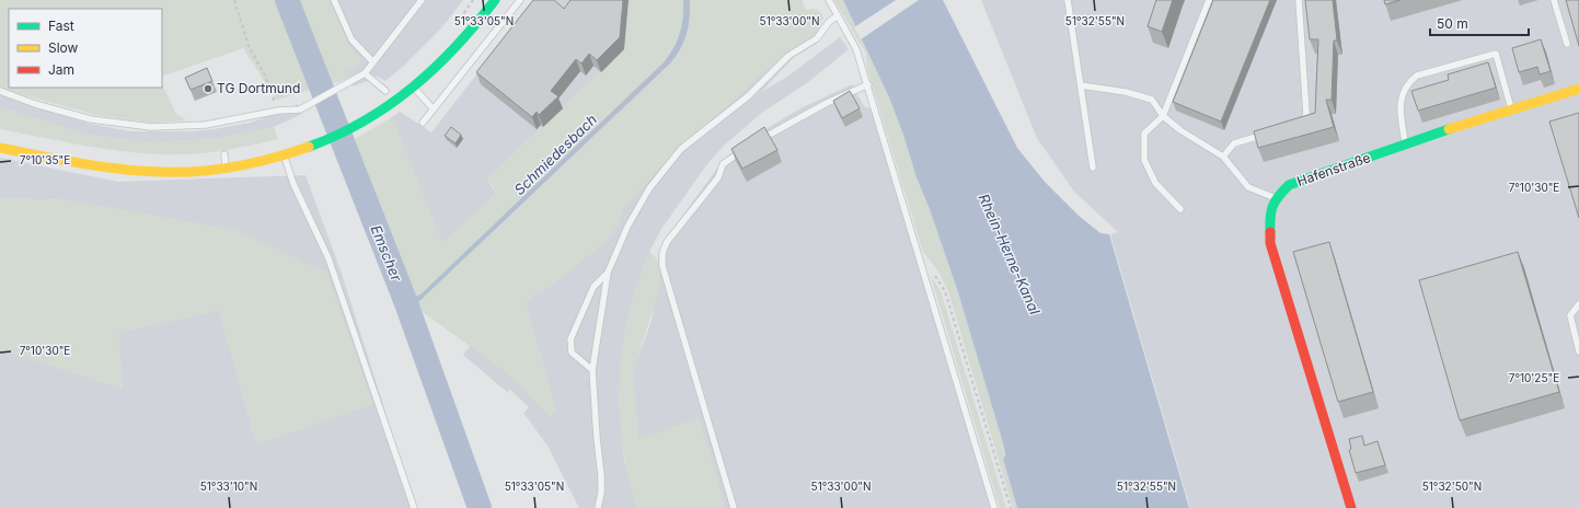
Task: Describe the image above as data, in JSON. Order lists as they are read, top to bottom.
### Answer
{
  "streets": {
    "street": ["Hafenstraße"]
  },
  "water": ["Schmiedesbach", "Emscher", "Rhein-Herne-Kanal"],
  "places": ["TG Dortmund"],
  "legend": ["Fast", "Slow", "Jam"],
  "scale_bar": "50 m",
  "coordinates": [
    "51°33'05\"N",
    "51°33'00\"N",
    "51°32'55\"N",
    "7°10'35\"E",
    "7°10'30\"E",
    "7°10'25\"E",
    "51°33'10\"N",
    "51°32'50\"N"
  ]
}
